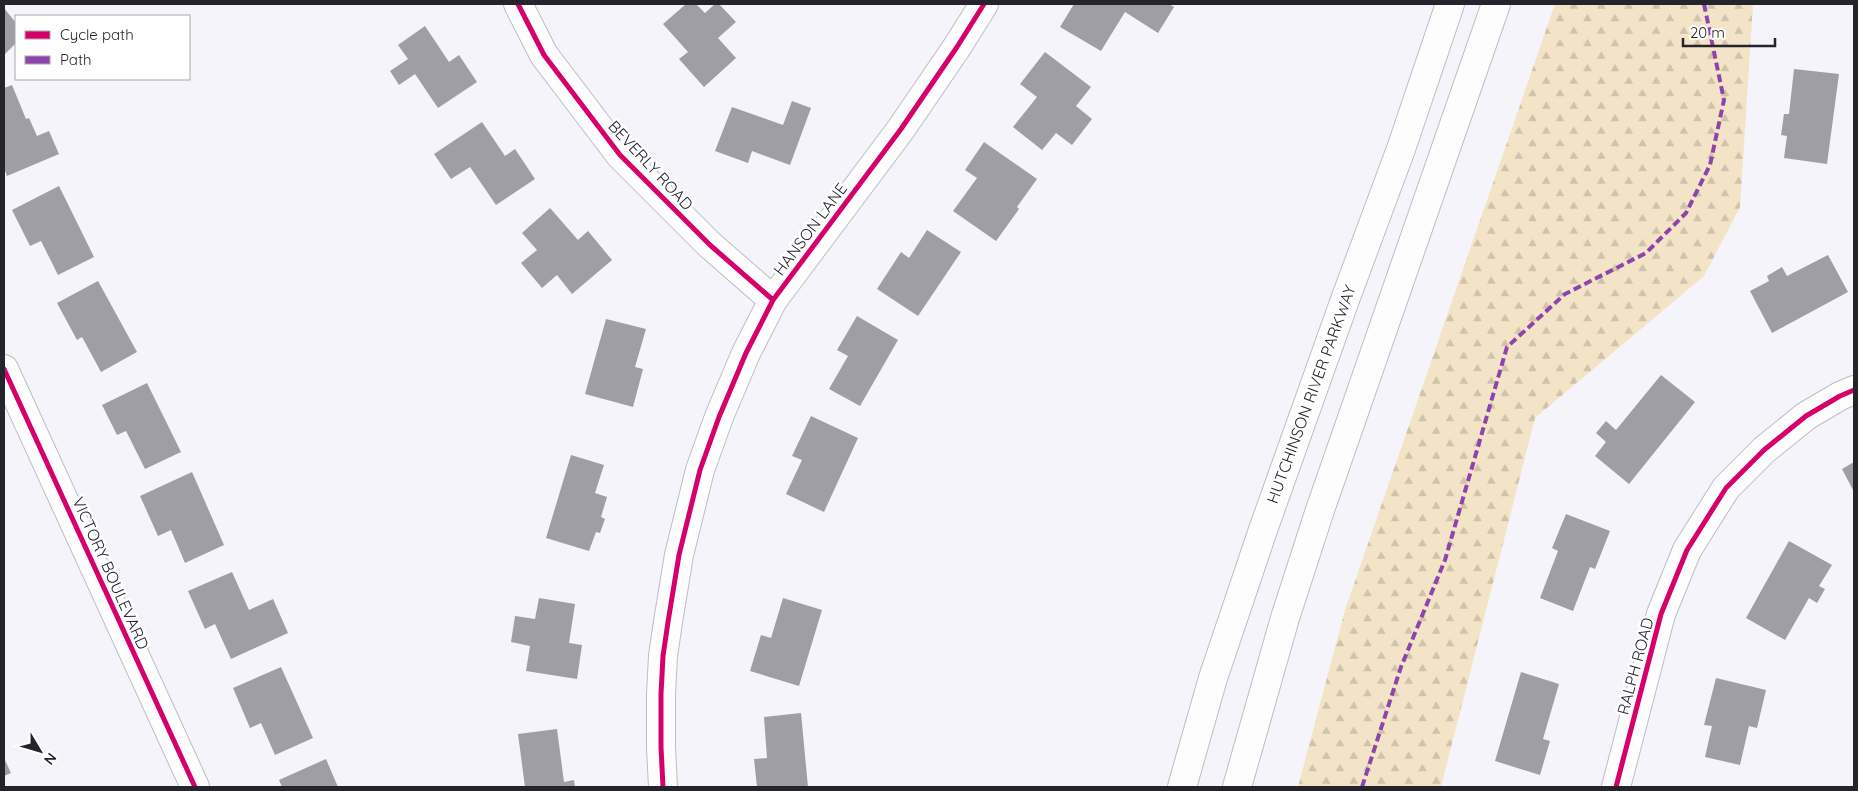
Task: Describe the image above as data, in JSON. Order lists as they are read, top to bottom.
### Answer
{
  "streets": {
    "main road": [
      "BEVERLY ROAD",
      "HANSON LANE",
      "HUTCHINSON RIVER PARKWAY",
      "VICTORY BOULEVARD",
      "RALPH ROAD"
    ]
  },
  "crossings": [
    ["BEVERLY ROAD", "HANSON LANE"]
  ],
  "legend": ["Cycle path", "Path"],
  "scale_bar": "20 m",
  "north": "bottom right"
}
